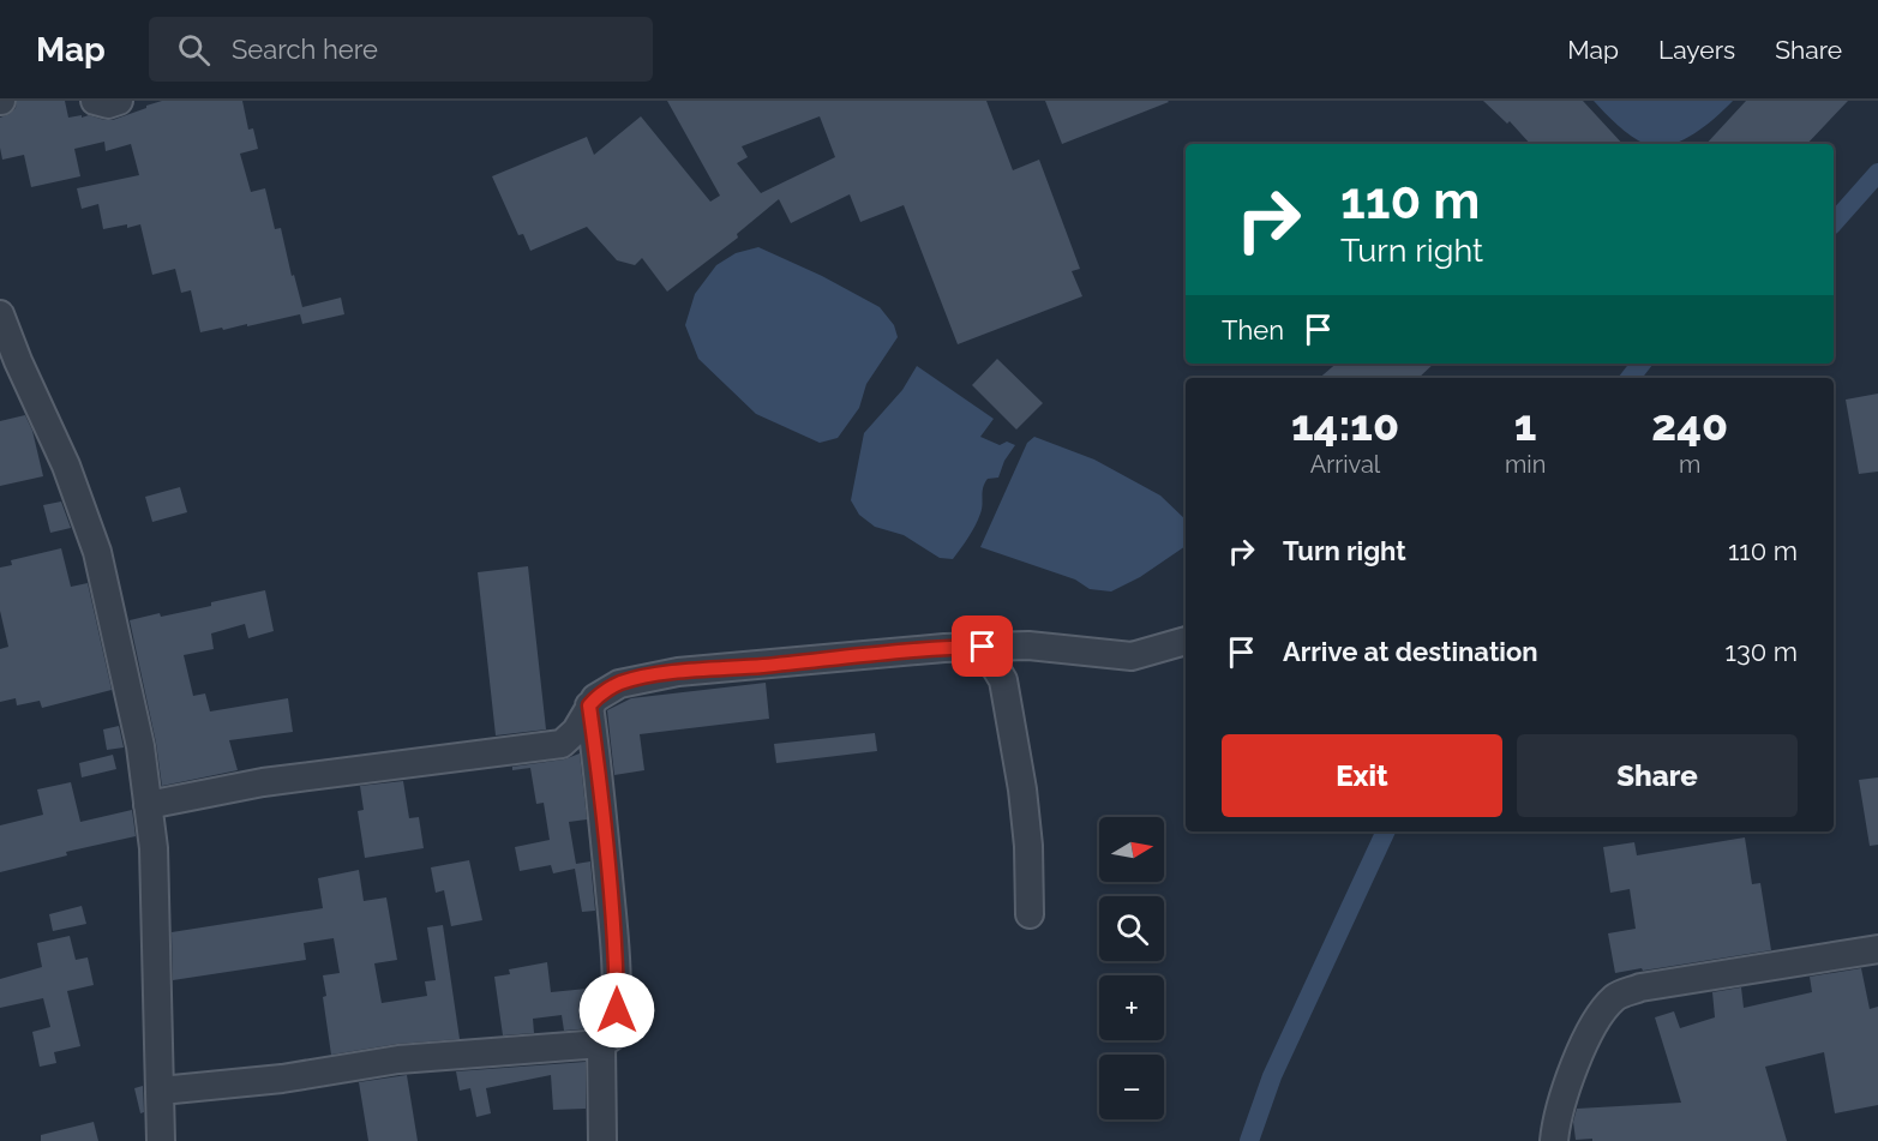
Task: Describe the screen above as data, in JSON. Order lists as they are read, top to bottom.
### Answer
{
  "north": "right",
  "page": {
    "header": "Map",
    "search": "Search here",
    "nav": ["Map", "Layers", "Share"],
    "turn": ["110 m", "Turn right"],
    "then": "Then",
    "eta": [
      "14:10",
      "Arrival",
      "1",
      "min",
      "240",
      "m"
    ],
    "list": [
      {
        "name": "Turn right",
        "value": "110 m"
      },
      {
        "name": "Arrive at destination",
        "value": "130 m"
      }
    ],
    "buttons": ["Exit", "Share"],
    "map_buttons": ["+", "−"]
  }
}
